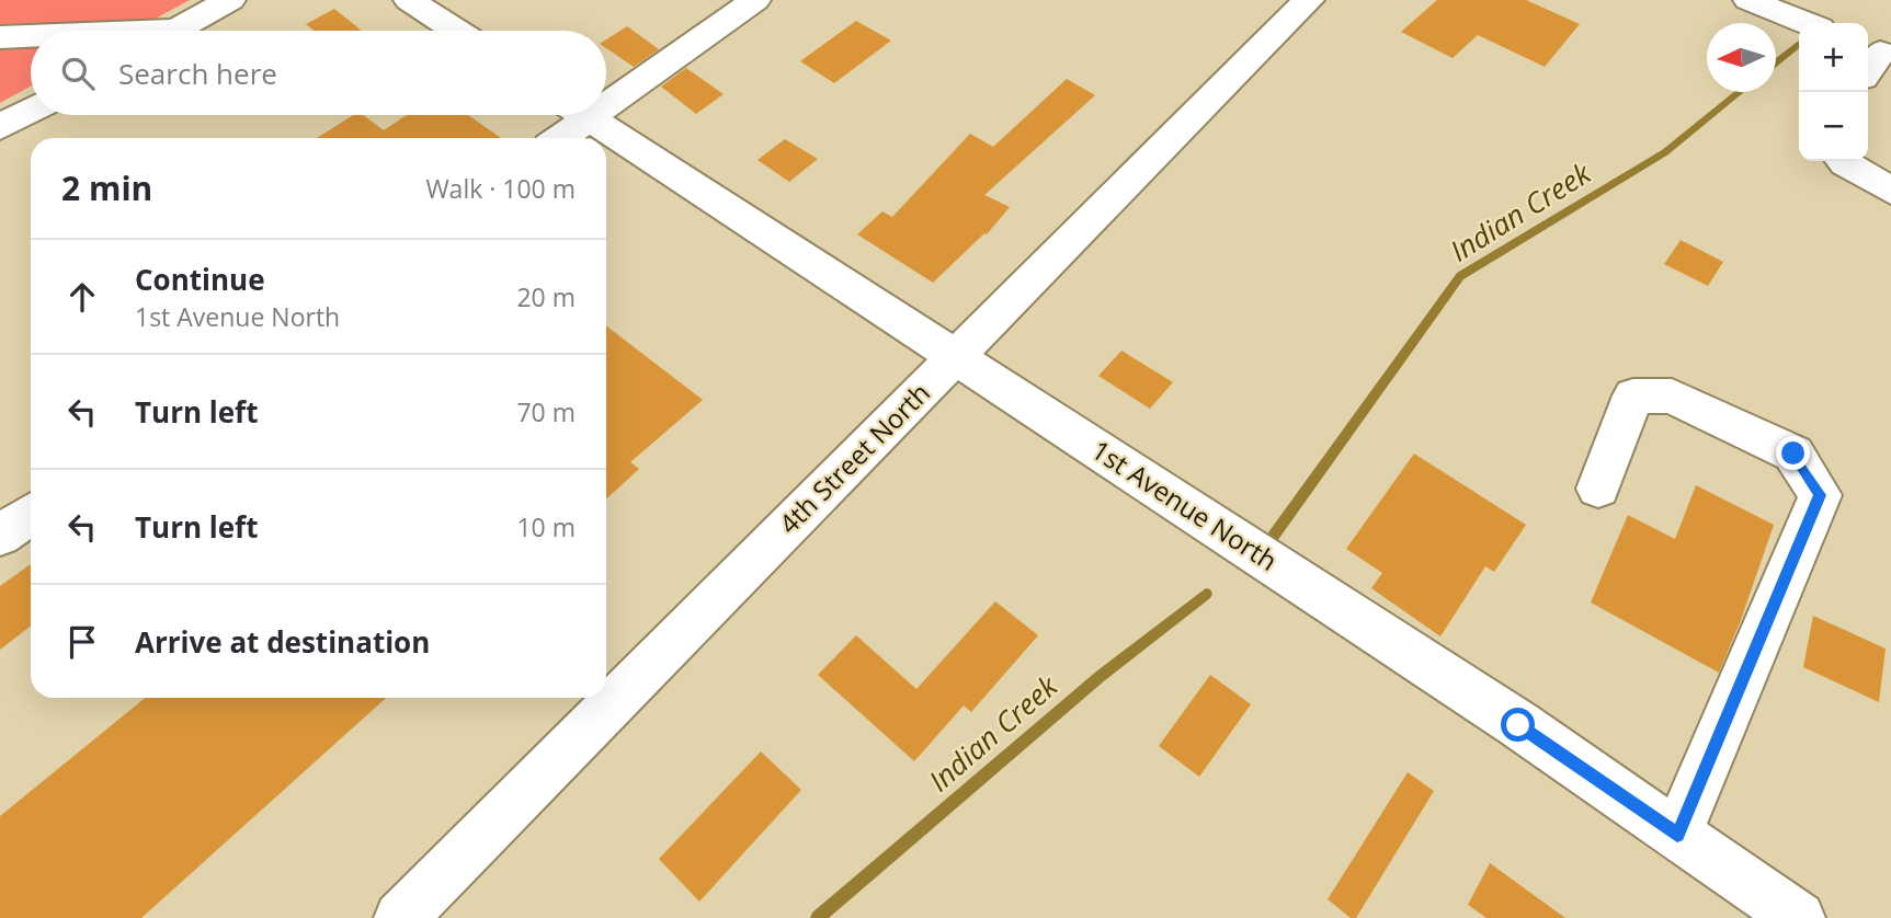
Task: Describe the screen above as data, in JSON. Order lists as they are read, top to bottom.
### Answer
{
  "streets": {
    "street": ["4th Street North", "1st Avenue North"]
  },
  "crossings": [
    ["4th Street North", "1st Avenue North"]
  ],
  "water": ["Indian Creek"],
  "north": "left",
  "page": {
    "map_buttons": ["+", "−"],
    "search": "Search here",
    "heading": ["2 min", "Walk · 100 m"],
    "list": [
      ["Continue", "1st Avenue North", "20 m"],
      ["Turn left", "70 m"],
      ["Turn left", "10 m"],
      "Arrive at destination"
    ]
  }
}
